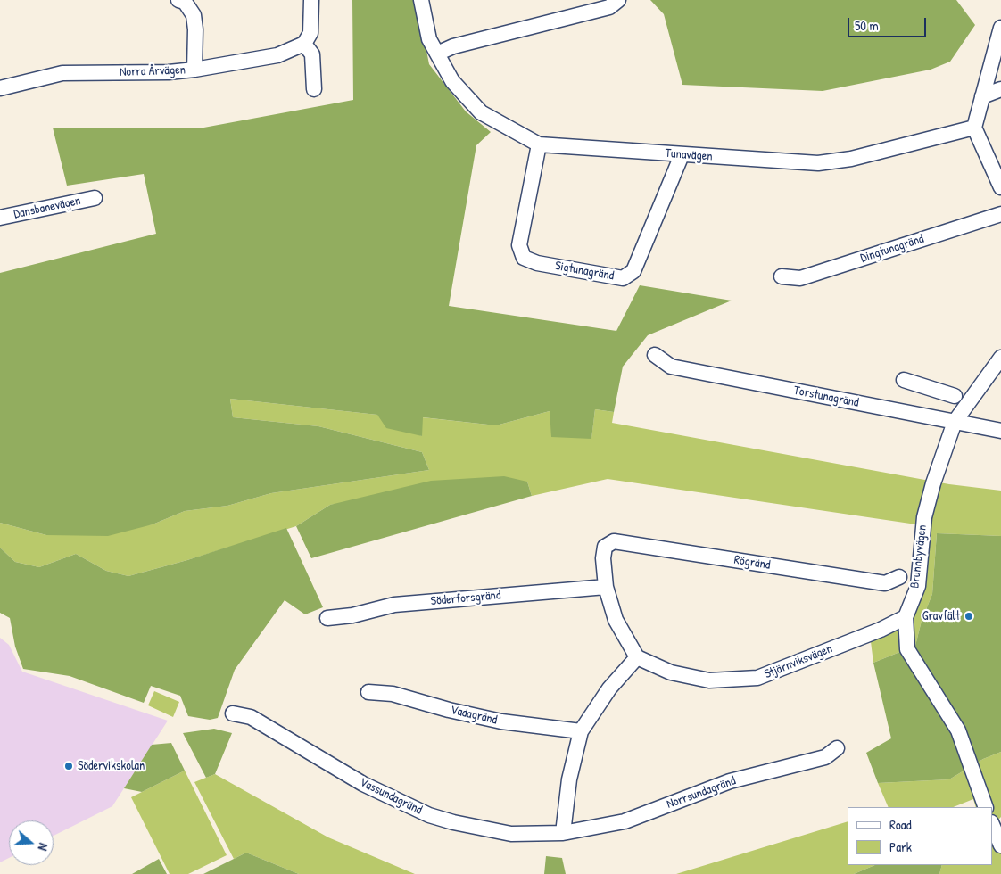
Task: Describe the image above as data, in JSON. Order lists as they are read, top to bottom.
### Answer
{
  "streets": {
    "street": [
      "Norra Årvägen",
      "Tunavägen",
      "Dansbanevägen",
      "Dingtunagränd",
      "Sigtunagränd",
      "Torstunagränd",
      "Brunnbyvägen",
      "Rögränd",
      "Söderforsgränd",
      "Stjärnviksvägen",
      "Vadagränd",
      "Norrsundagränd",
      "Vassundagränd"
    ]
  },
  "crossings": [
    ["Tunavägen", "Sigtunagränd"],
    ["Torstunagränd", "Brunnbyvägen"],
    ["Brunnbyvägen", "Stjärnviksvägen"],
    ["Rögränd", "Söderforsgränd"],
    ["Norrsundagränd", "Vassundagränd"]
  ],
  "places": ["Gravfält", "Södervikskolan"],
  "legend": ["Road", "Park"],
  "scale_bar": "50 m",
  "north": "right"
}
